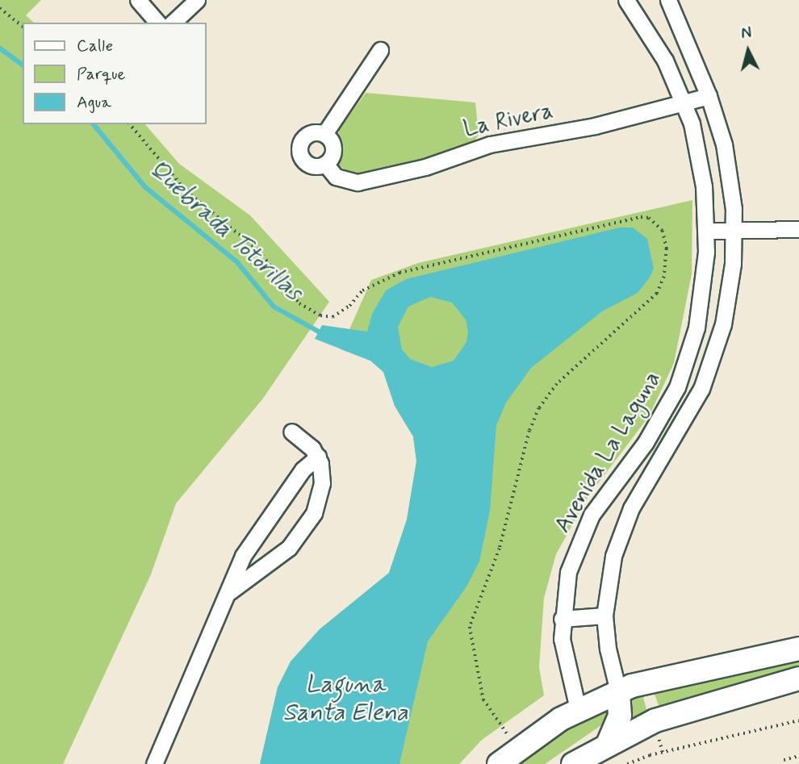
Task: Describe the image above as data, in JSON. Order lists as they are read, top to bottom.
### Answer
{
  "streets": {
    "street": ["La Rivera", "Avenida La Laguna"]
  },
  "crossings": [
    ["La Rivera", "Avenida La Laguna"]
  ],
  "water": ["Quebrada Totorillas", "Laguna Santa Elena"],
  "legend": ["Calle", "Parque", "Agua"],
  "north": "top"
}
